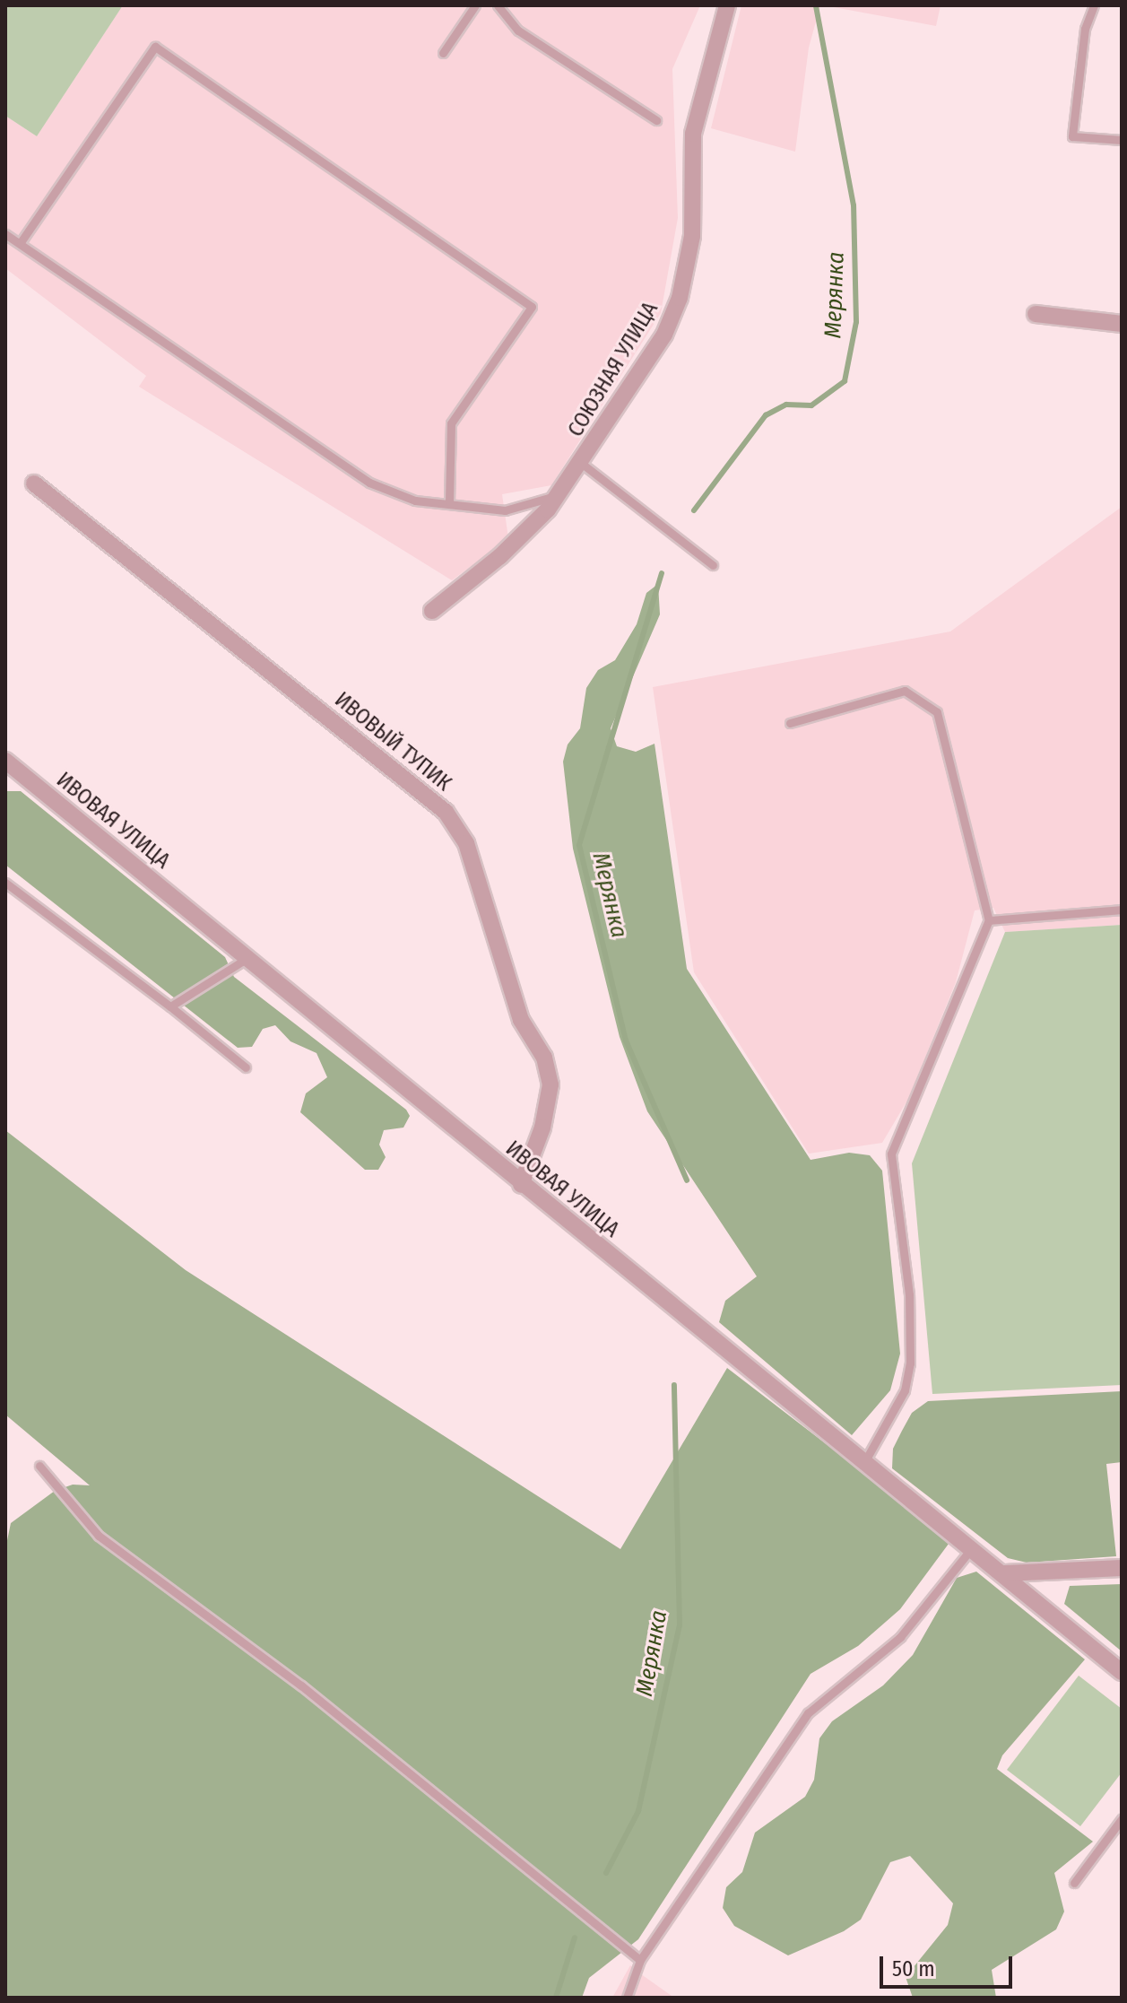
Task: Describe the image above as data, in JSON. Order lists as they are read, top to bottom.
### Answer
{
  "streets": {
    "street": ["СОЮЗНАЯ УЛИЦА", "ИВОВЫЙ ТУПИК", "ИВОВАЯ УЛИЦА"]
  },
  "crossings": [
    ["ИВОВЫЙ ТУПИК", "ИВОВАЯ УЛИЦА"]
  ],
  "water": ["Мерянка"],
  "scale_bar": "50 m"
}
